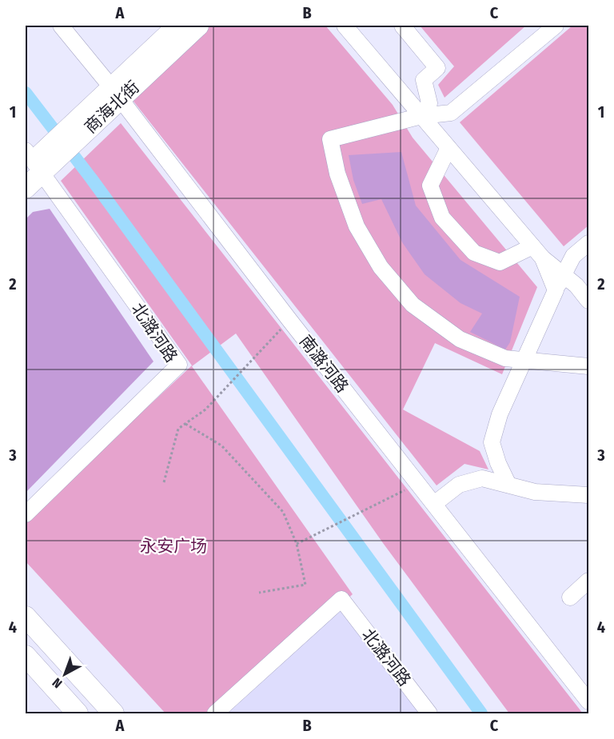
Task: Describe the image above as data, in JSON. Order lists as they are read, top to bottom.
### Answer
{
  "streets": {
    "main road": ["商海北街"],
    "street": ["北潞河路", "南潞河路"]
  },
  "crossings": [
    ["商海北街", "南潞河路"]
  ],
  "parks": ["永安广场"],
  "north": "bottom left",
  "grid": {
    "columns": ["A", "B", "C"],
    "rows": [
      "1",
      "2",
      "3",
      "4"
    ]
  }
}
